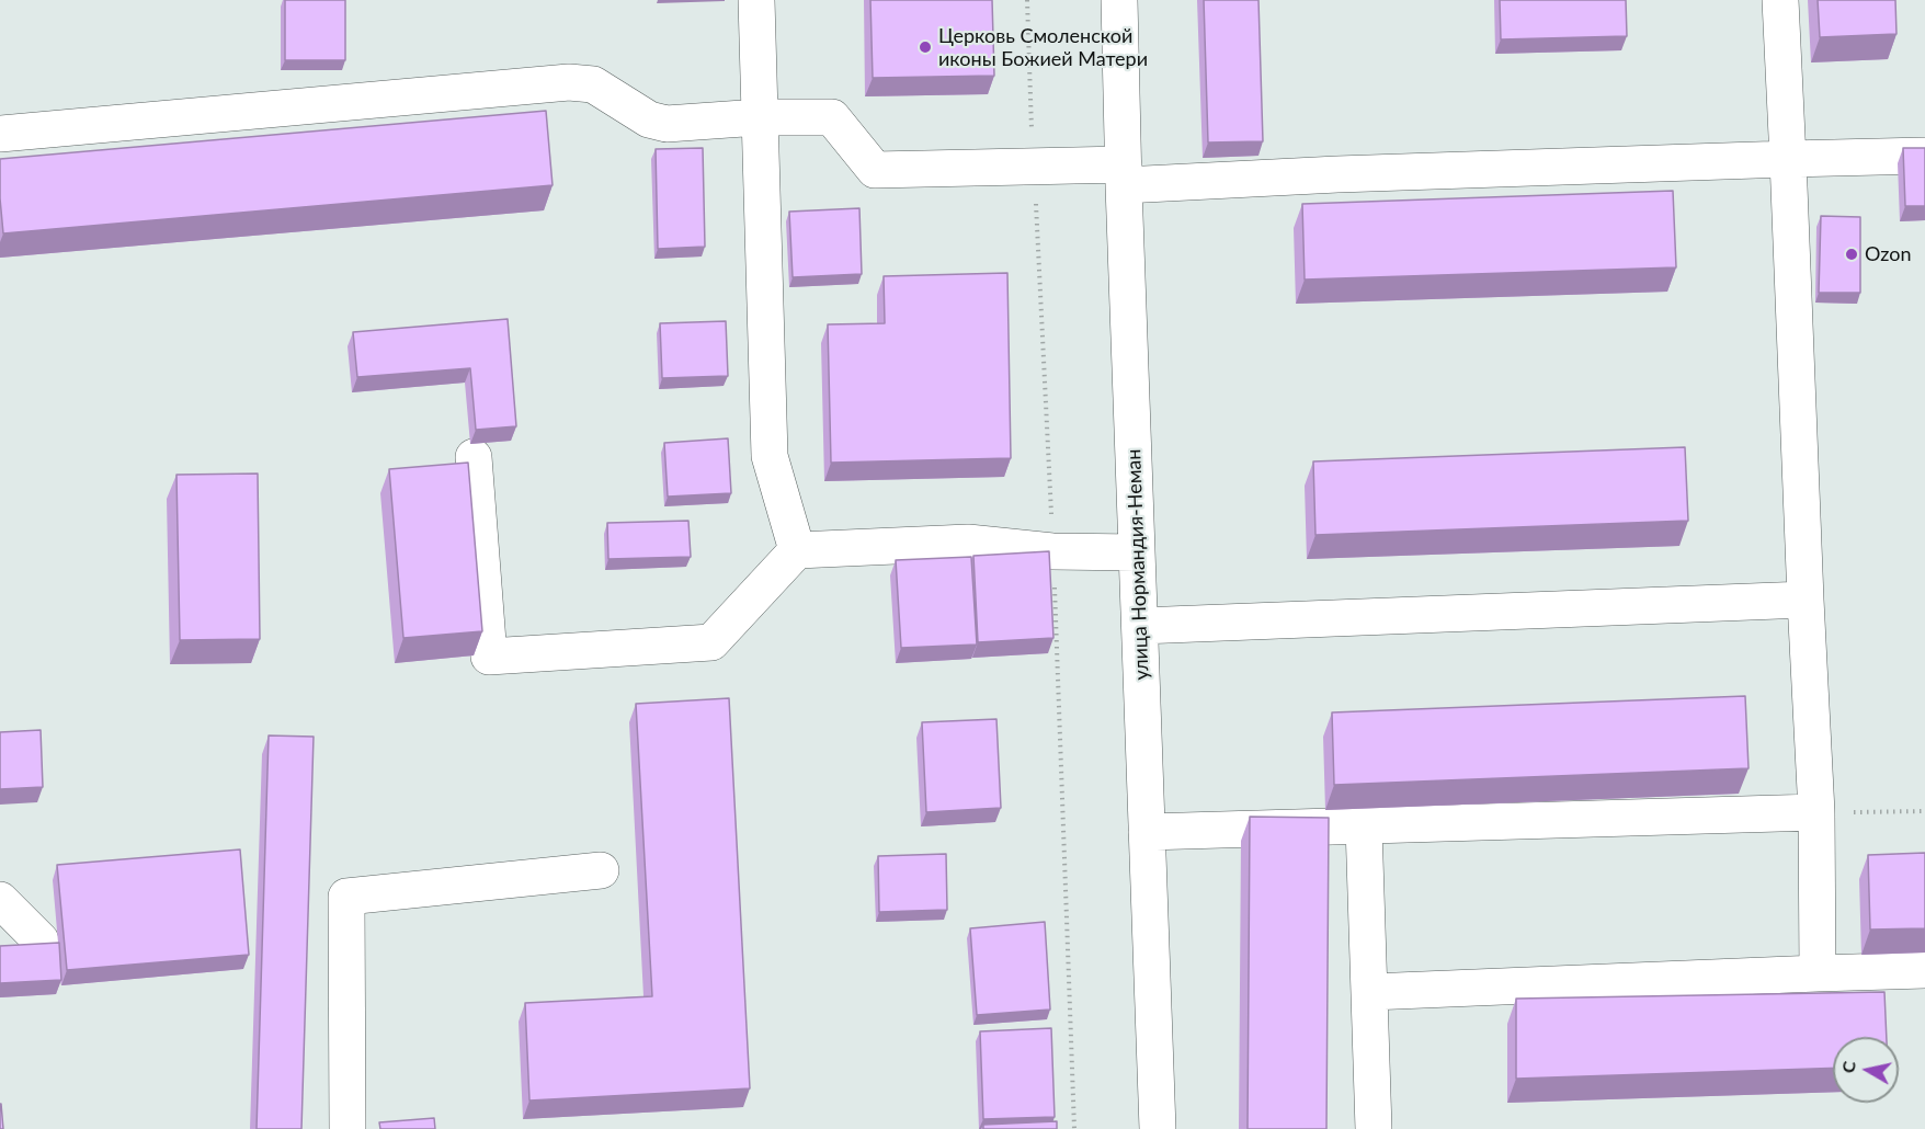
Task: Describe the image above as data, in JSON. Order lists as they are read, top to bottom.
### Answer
{
  "streets": {
    "street": ["улица Нормандия-Неман"]
  },
  "places": ["Церковь Смоленской иконы Божией Матери", "Ozon"],
  "north": "left"
}
